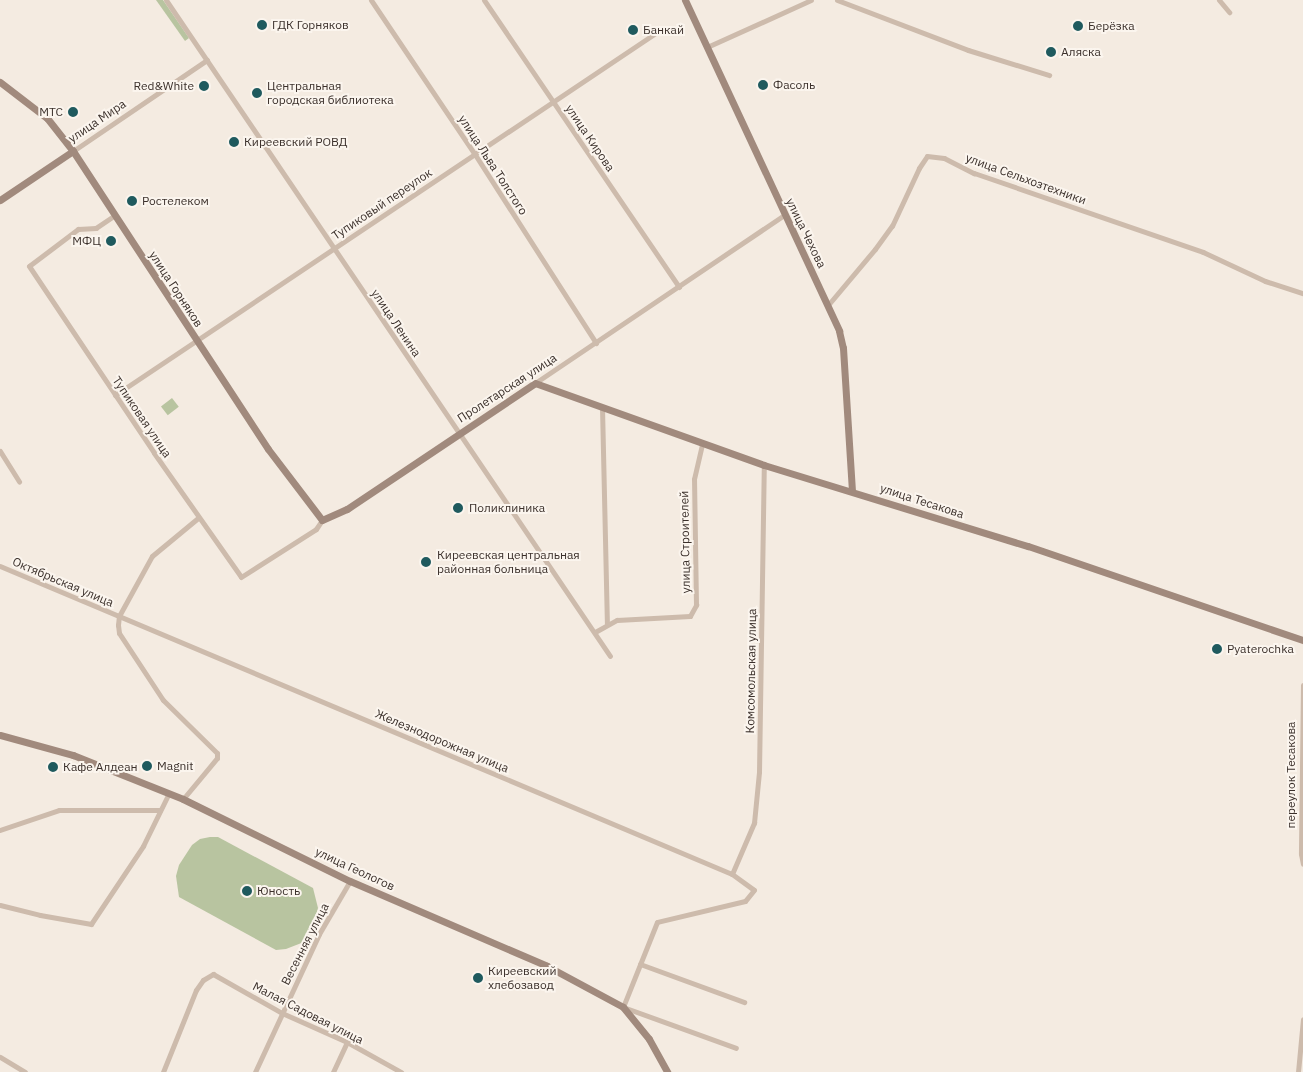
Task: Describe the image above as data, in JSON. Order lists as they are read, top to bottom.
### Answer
{
  "streets": {
    "main road": [
      "улица Мира",
      "улица Чехова",
      "улица Горняков",
      "Пролетарская улица",
      "улица Тесакова",
      "улица Геологов"
    ],
    "street": [
      "улица Кирова",
      "улица Льва Толстого",
      "улица Сельхозтехники",
      "Тупиковый переулок",
      "улица Ленина",
      "Тупиковая улица",
      "улица Строителей",
      "Октябрьская улица",
      "Комсомольская улица",
      "Железнодорожная улица",
      "переулок Тесакова",
      "Весенняя улица",
      "Малая Садовая улица"
    ]
  },
  "crossings": [
    ["улица Мира", "улица Горняков"],
    ["улица Мира", "улица Ленина"],
    ["улица Кирова", "Тупиковый переулок"],
    ["улица Кирова", "Пролетарская улица"],
    ["улица Льва Толстого", "Тупиковый переулок"],
    ["улица Льва Толстого", "Пролетарская улица"],
    ["улица Сельхозтехники", "улица Чехова"],
    ["Тупиковый переулок", "улица Горняков"],
    ["Тупиковый переулок", "улица Ленина"],
    ["Тупиковый переулок", "Тупиковая улица"],
    ["улица Чехова", "Пролетарская улица"],
    ["улица Чехова", "улица Тесакова"],
    ["улица Горняков", "Пролетарская улица"],
    ["улица Горняков", "Тупиковая улица"],
    ["улица Ленина", "Пролетарская улица"],
    ["улица Ленина", "улица Строителей"],
    ["Пролетарская улица", "Тупиковая улица"],
    ["Пролетарская улица", "улица Тесакова"],
    ["улица Тесакова", "улица Строителей"],
    ["улица Тесакова", "Комсомольская улица"],
    ["Октябрьская улица", "Железнодорожная улица"],
    ["Комсомольская улица", "Железнодорожная улица"],
    ["улица Геологов", "Весенняя улица"],
    ["Весенняя улица", "Малая Садовая улица"]
  ],
  "places": [
    "ГДК Горняков",
    "Берёзка",
    "Банкай",
    "Аляска",
    "Фасоль",
    "Red&White",
    "Центральная городская библиотека",
    "МТС",
    "Киреевский РОВД",
    "Ростелеком",
    "МФЦ",
    "Поликлиника",
    "Киреевская центральная районная больница",
    "Pyaterochka",
    "Magnit",
    "Кафе Алдеан",
    "Юность",
    "Киреевский хлебозавод"
  ]
}
